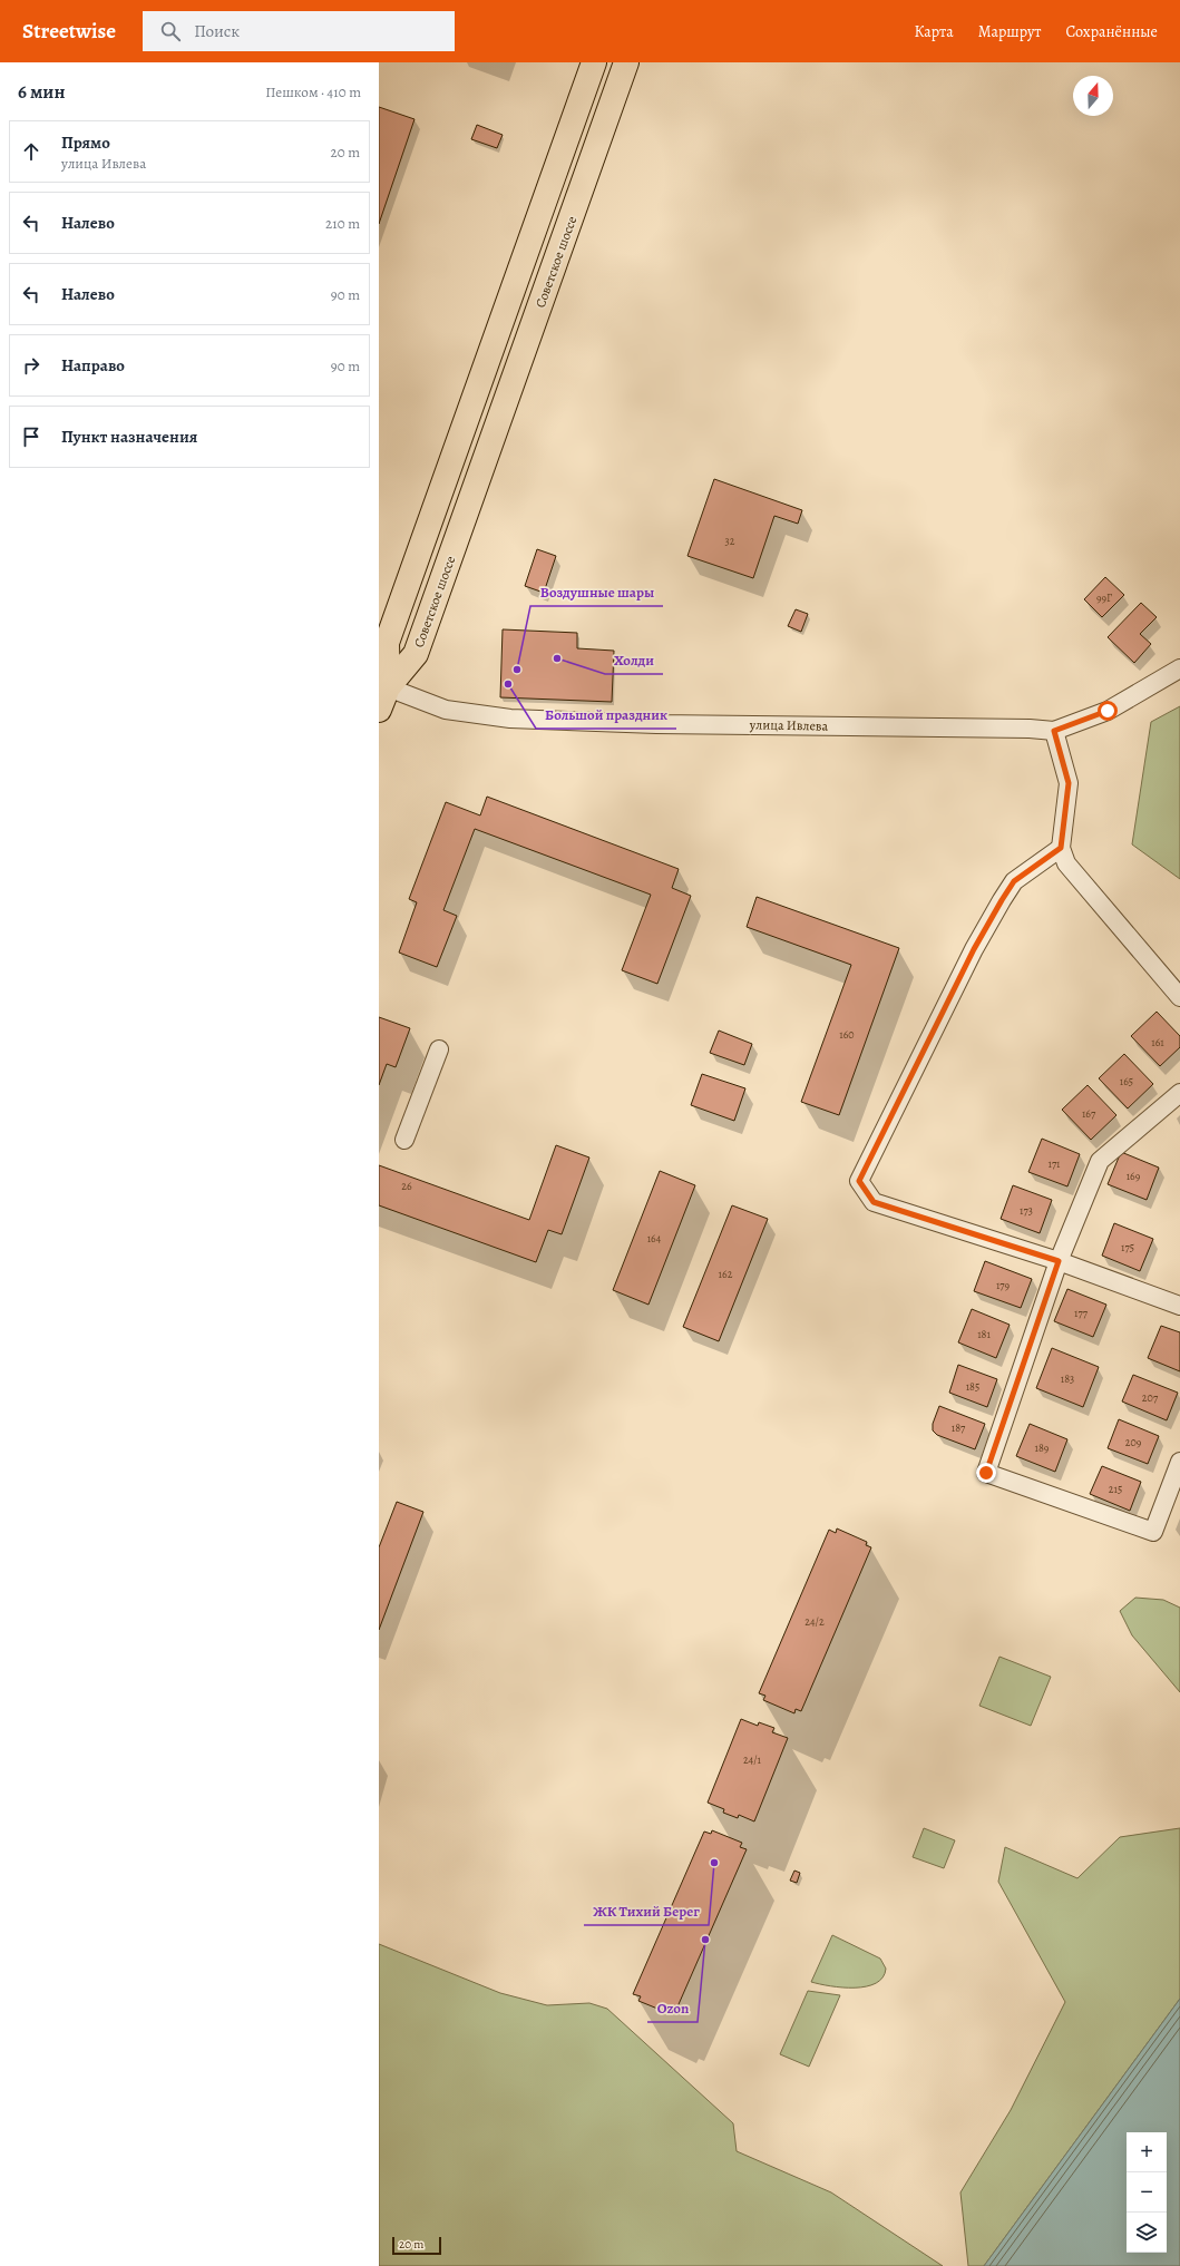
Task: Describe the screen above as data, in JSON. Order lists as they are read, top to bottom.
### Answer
{
  "streets": {
    "highway": ["Советское шоссе"],
    "street": ["улица Ивлева"]
  },
  "crossings": [
    ["Советское шоссе", "улица Ивлева"]
  ],
  "places": [
    "Холди",
    "Воздушные шары",
    "Большой праздник",
    "ЖК Тихий Берег",
    "Ozon"
  ],
  "house_numbers": [
    "32",
    "99Г",
    "160",
    "161",
    "165",
    "167",
    "171",
    "169",
    "26",
    "173",
    "164",
    "175",
    "162",
    "179",
    "177",
    "181",
    "183",
    "185",
    "207",
    "187",
    "209",
    "189",
    "215",
    "24/2",
    "24/1"
  ],
  "scale_bar": "20 m",
  "north": "top",
  "page": {
    "header": "Streetwise",
    "search": "Поиск",
    "nav": ["Карта", "Маршрут", "Сохранённые"],
    "heading": ["6 мин", "Пешком · 410 m"],
    "list": [
      ["Прямо", "улица Ивлева", "20 m"],
      ["Налево", "210 m"],
      ["Налево", "90 m"],
      ["Направо", "90 m"],
      "Пункт назначения"
    ],
    "map_buttons": ["+", "−"],
    "scale": "20 m"
  }
}
